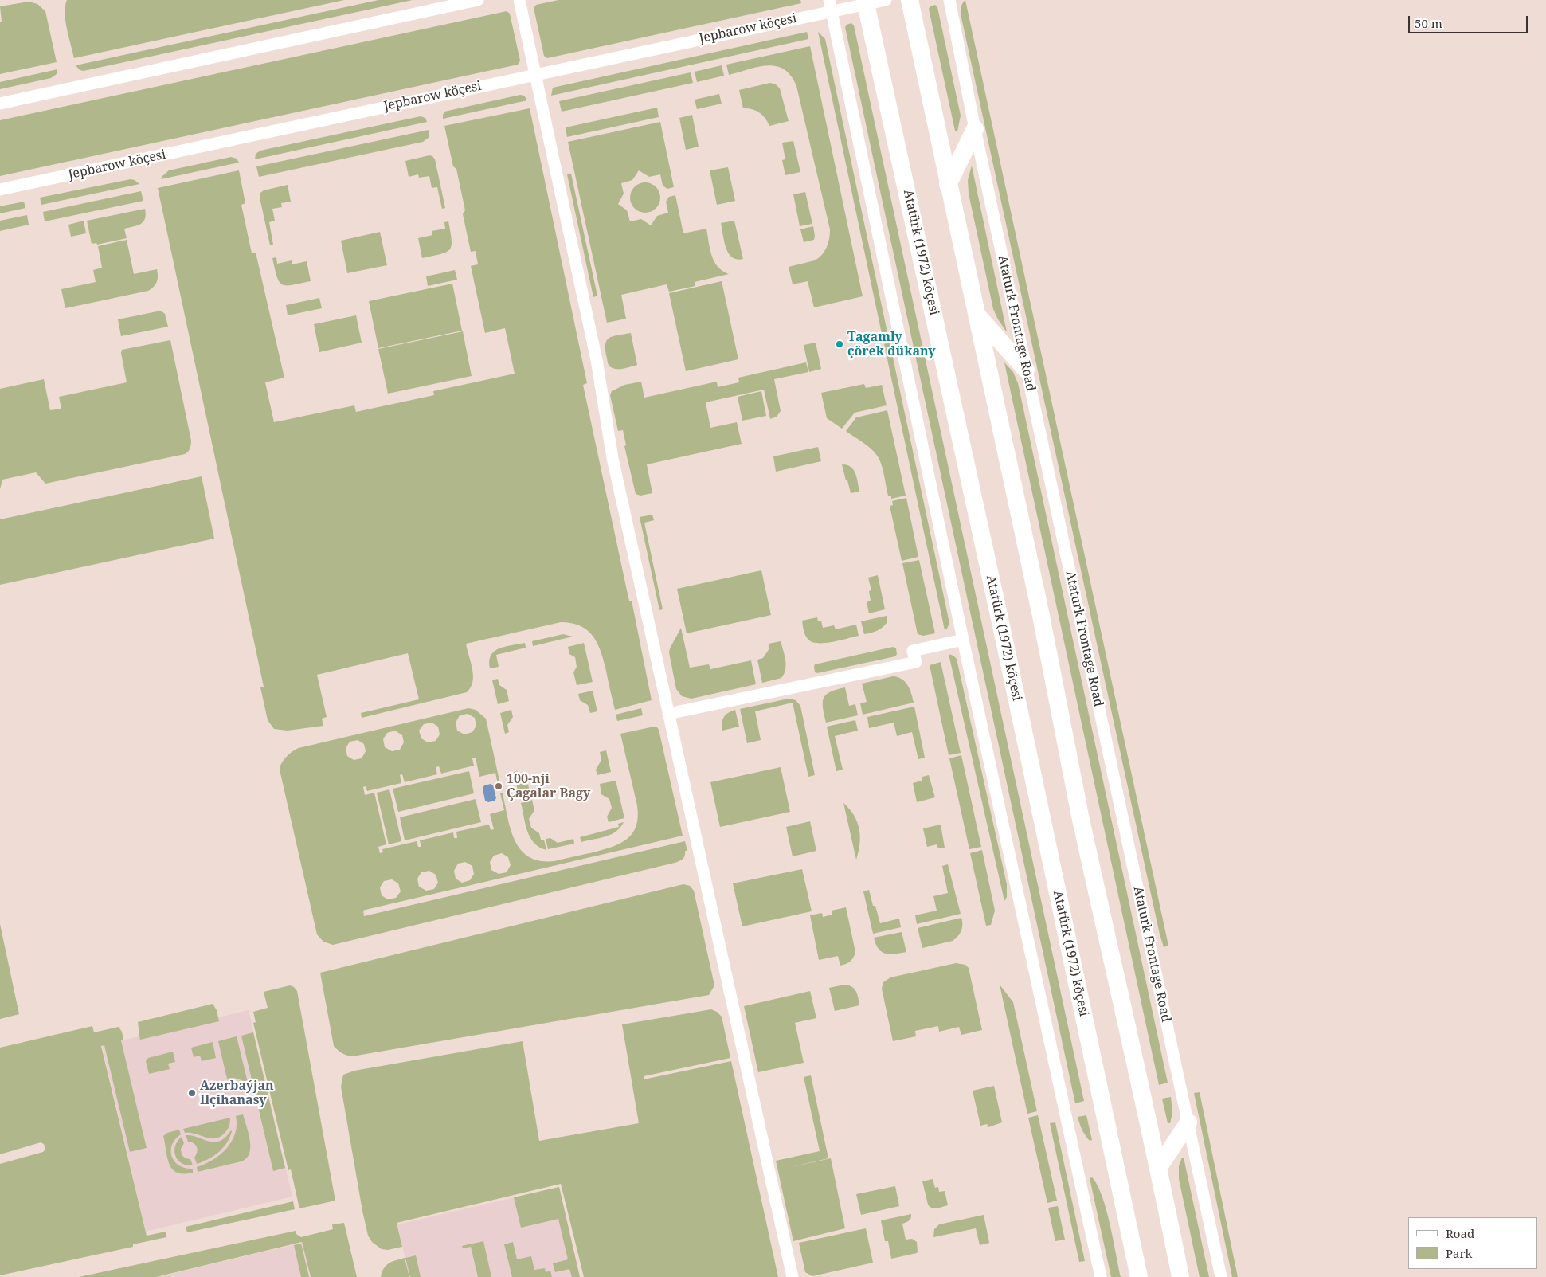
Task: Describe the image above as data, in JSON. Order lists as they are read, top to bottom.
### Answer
{
  "streets": {
    "main road": ["Atatürk (1972) köçesi"],
    "street": ["Jepbarow köçesi", "Ataturk Frontage Road"]
  },
  "crossings": [
    ["Jepbarow köçesi", "Atatürk (1972) köçesi"]
  ],
  "places": ["Tagamly çörek dükany", "100-nji Çagalar Bagy", "Azerbaýjan Ilçihanasy"],
  "legend": ["Road", "Park"],
  "scale_bar": "50 m"
}
